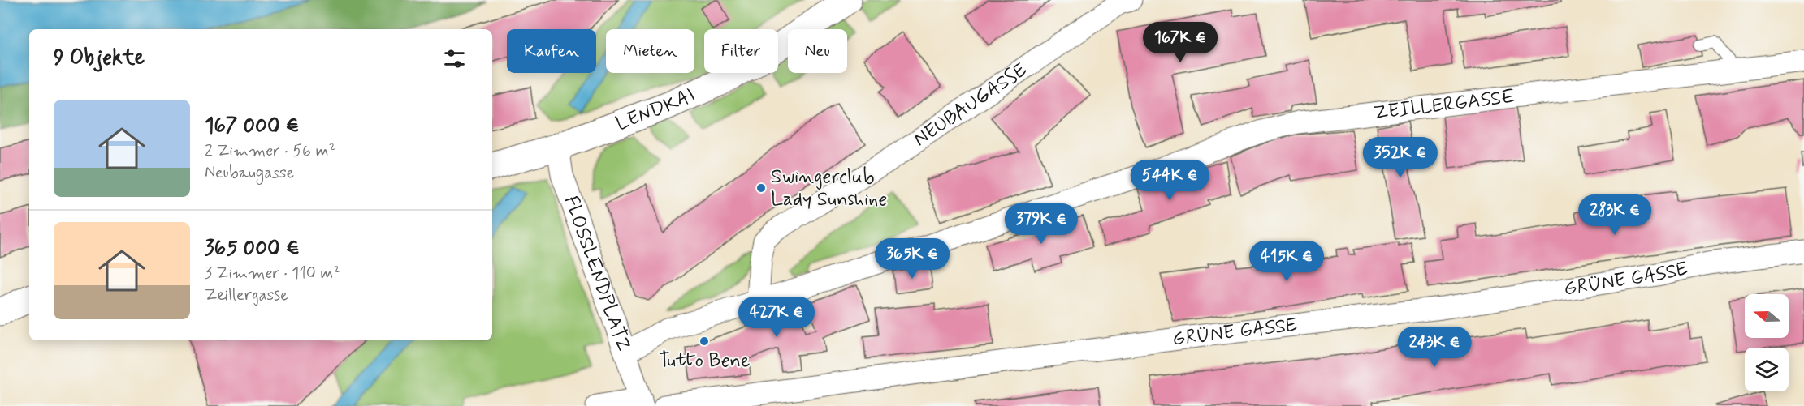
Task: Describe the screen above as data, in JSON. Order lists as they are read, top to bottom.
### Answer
{
  "streets": {
    "main road": ["LENDKAI"],
    "street": [
      "NEUBAUGASSE",
      "ZEILLERGASSE",
      "FLOSSLENDPLATZ",
      "GRÜNE GASSE"
    ]
  },
  "crossings": [
    ["NEUBAUGASSE", "ZEILLERGASSE"],
    ["ZEILLERGASSE", "FLOSSLENDPLATZ"],
    ["LENDKAI", "FLOSSLENDPLATZ"]
  ],
  "places": ["Swingerclub Lady Sunshine", "Tutto Bene"],
  "north": "left",
  "page": {
    "price": [
      "167K €",
      "352K €",
      "544K €",
      "283K €",
      "379K €",
      "365K €",
      "415K €",
      "427K €",
      "243K €"
    ],
    "chip": [
      "Kaufen",
      "Mieten",
      "Filter",
      "Neu"
    ],
    "heading": "9 Objekte",
    "list": [
      {
        "name": "167 000 €",
        "note": "2 Zimmer · 56 m² · Neubaugasse"
      },
      {
        "name": "365 000 €",
        "note": "3 Zimmer · 110 m² · Zeillergasse"
      }
    ]
  }
}
